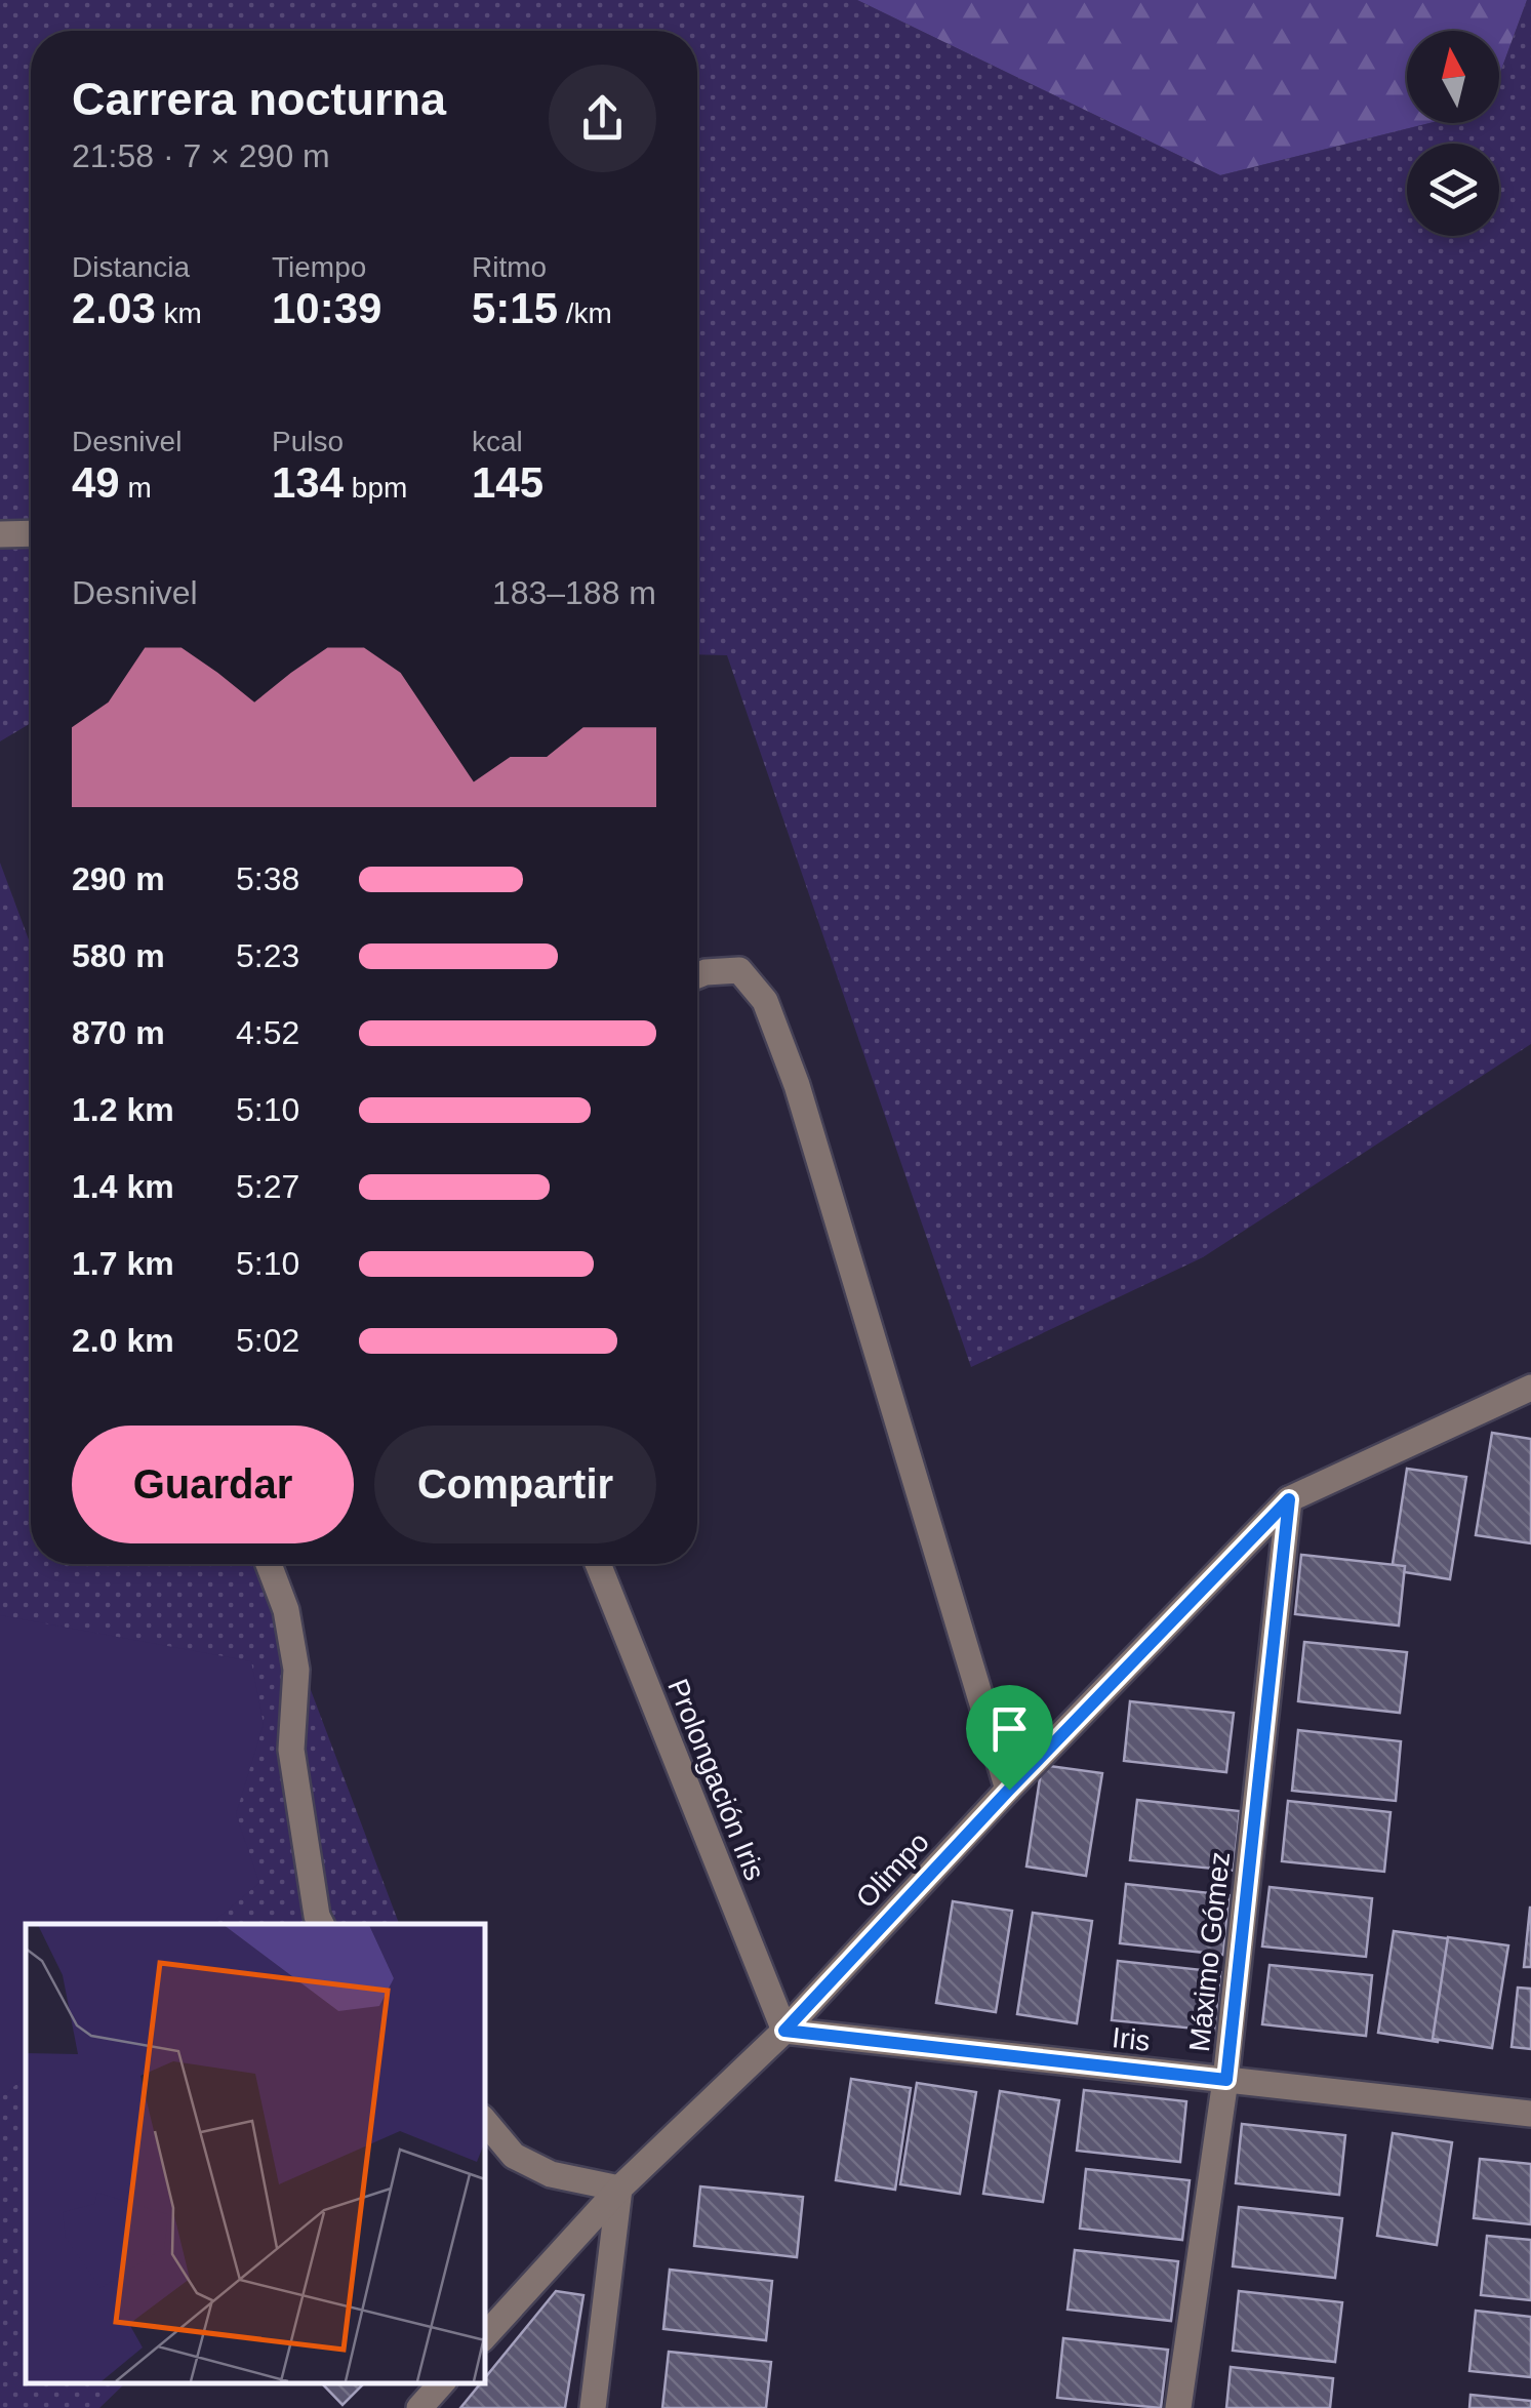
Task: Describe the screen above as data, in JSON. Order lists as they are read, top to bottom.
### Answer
{
  "streets": {
    "street": [
      "Prolongación Iris",
      "Olimpo",
      "Máximo Gómez",
      "Iris"
    ]
  },
  "crossings": [
    ["Prolongación Iris", "Olimpo"],
    ["Prolongación Iris", "Iris"],
    ["Olimpo", "Máximo Gómez"],
    ["Olimpo", "Iris"],
    ["Máximo Gómez", "Iris"]
  ],
  "north": "top",
  "page": {
    "heading": ["Carrera nocturna", "21:58 · 7 × 290 m"],
    "stats": [
      ["Distancia", "2.03 km"],
      ["Tiempo", "10:39"],
      ["Ritmo", "5:15 /km"],
      ["Desnivel", "49 m"],
      ["Pulso", "134 bpm"],
      ["kcal", "145"]
    ],
    "chart": ["Desnivel", "183–188 m"],
    "list": [
      {
        "name": "290 m",
        "note": "5:38"
      },
      {
        "name": "580 m",
        "note": "5:23"
      },
      {
        "name": "870 m",
        "note": "4:52"
      },
      {
        "name": "1.2 km",
        "note": "5:10"
      },
      {
        "name": "1.4 km",
        "note": "5:27"
      },
      {
        "name": "1.7 km",
        "note": "5:10"
      },
      {
        "name": "2.0 km",
        "note": "5:02"
      }
    ],
    "buttons": ["Guardar", "Compartir"]
  }
}
